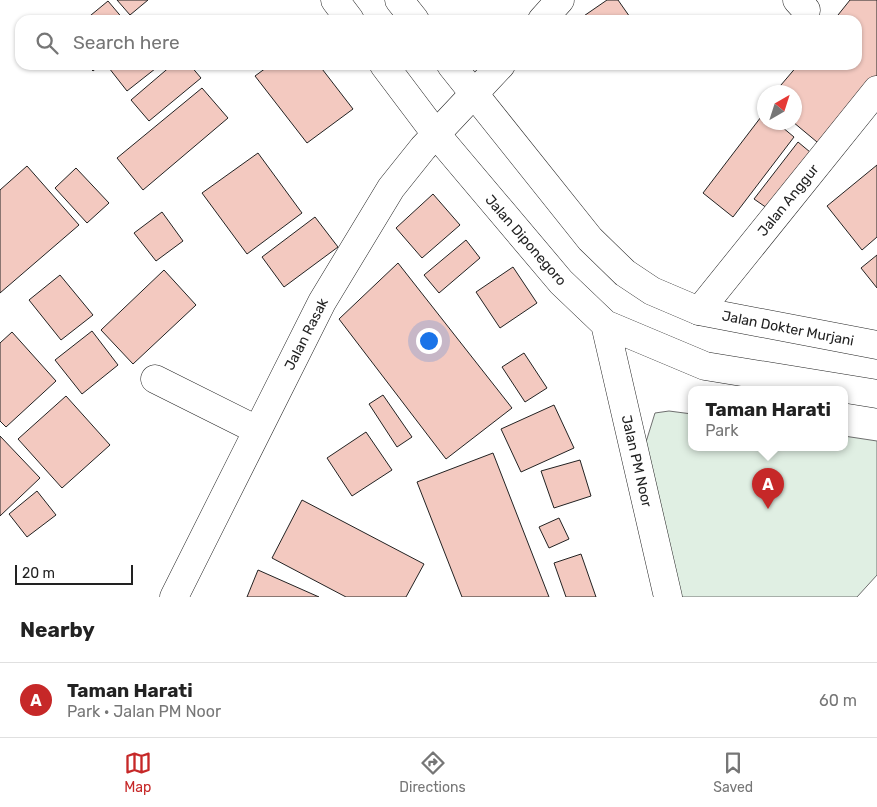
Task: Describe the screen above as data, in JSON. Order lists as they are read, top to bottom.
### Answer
{
  "streets": {
    "street": [
      "Jalan Anggur",
      "Jalan Diponegoro",
      "Jalan Dokter Murjani",
      "Jalan Rasak",
      "Jalan PM Noor"
    ]
  },
  "crossings": [
    ["Jalan Anggur", "Jalan Dokter Murjani"],
    ["Jalan Diponegoro", "Jalan Rasak"],
    ["Jalan Diponegoro", "Jalan PM Noor"]
  ],
  "scale_bar": "20 m",
  "north": "top right",
  "page": {
    "search": "Search here",
    "popup": ["Taman Harati", "Park"],
    "pins": "A",
    "scale": "20 m",
    "heading": "Nearby",
    "list": [
      {
        "mark": "A",
        "name": "Taman Harati",
        "note": "Park · Jalan PM Noor",
        "value": "60 m"
      }
    ],
    "nav": ["Map", "Directions", "Saved"]
  }
}
